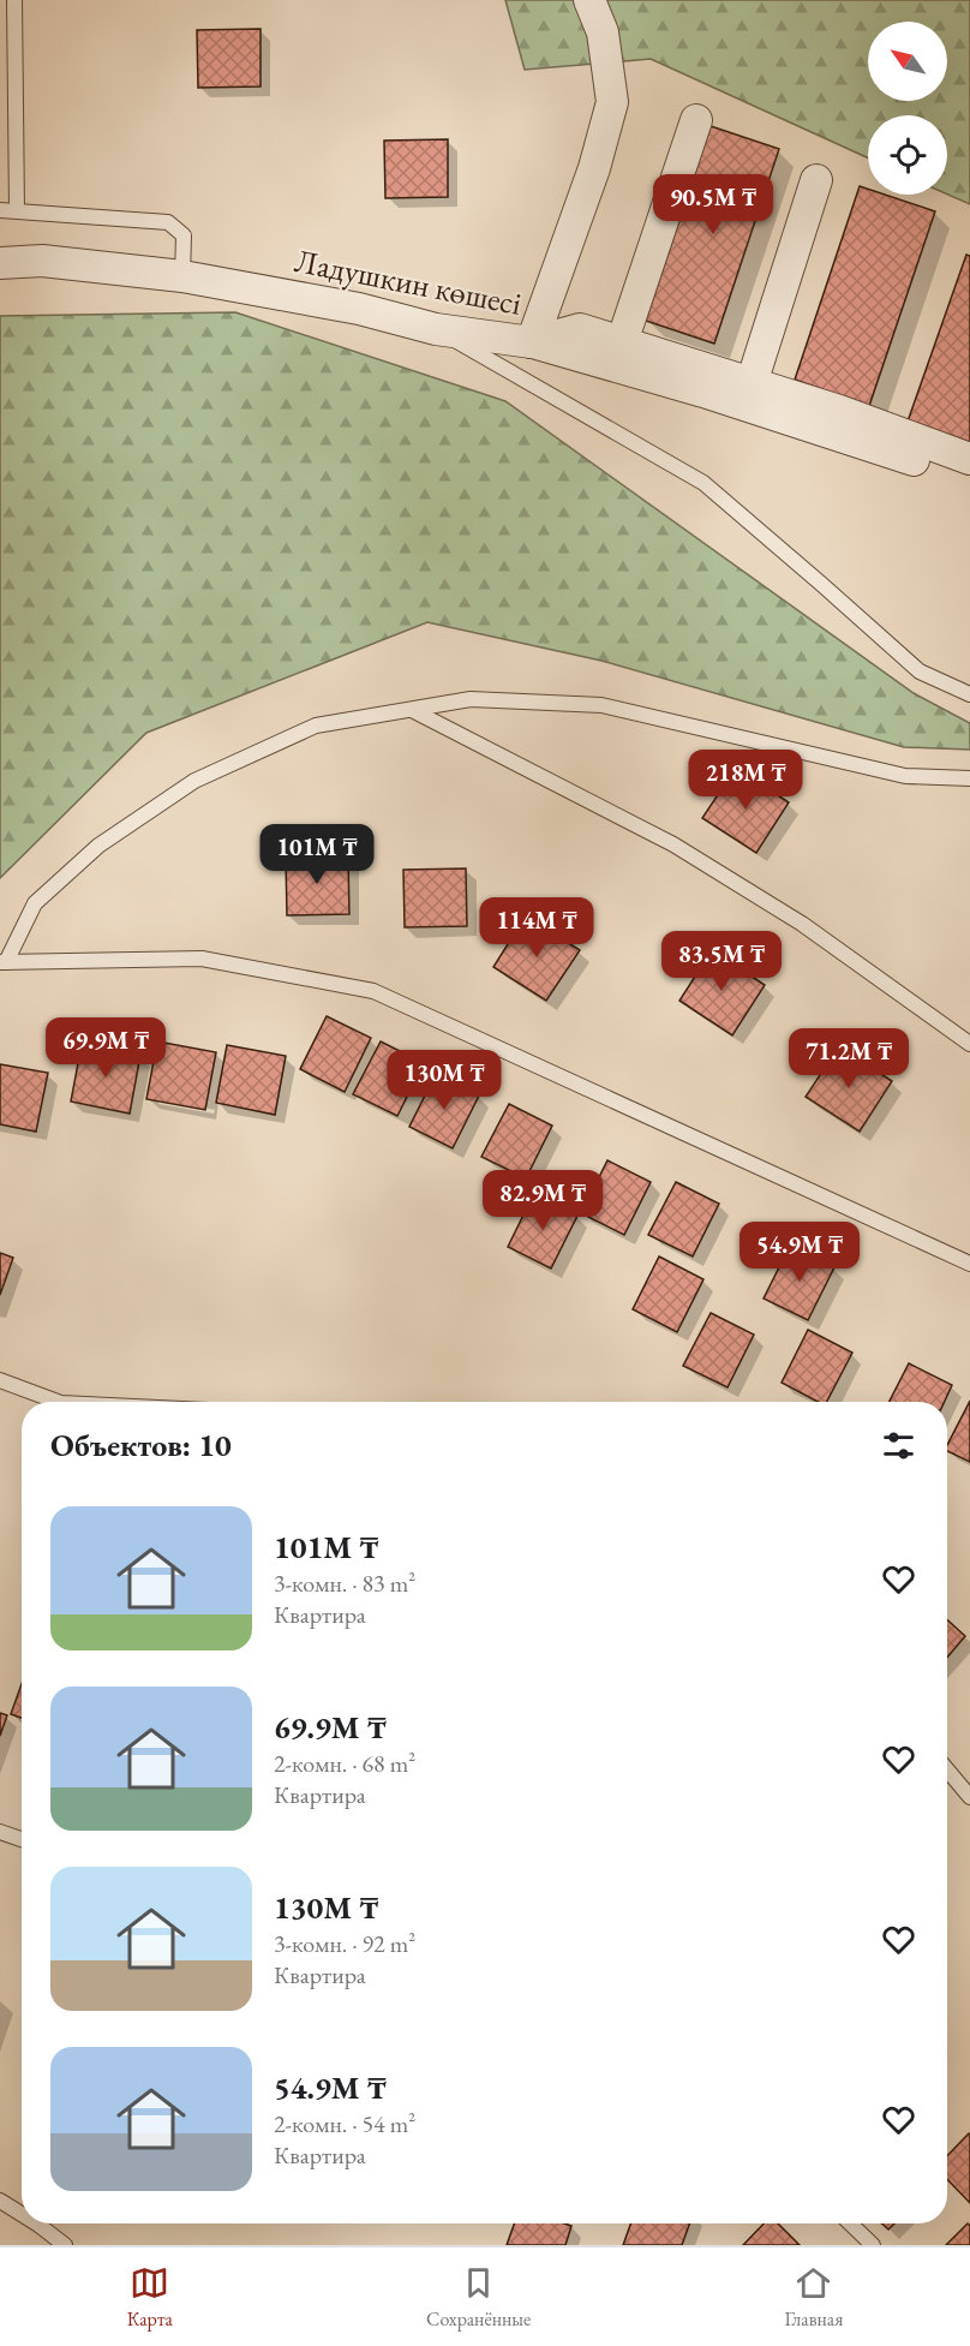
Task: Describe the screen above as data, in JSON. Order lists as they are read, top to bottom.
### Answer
{
  "streets": {
    "street": ["Ладушкин көшесі"]
  },
  "north": "top left",
  "page": {
    "price": [
      "90.5M ₸",
      "218M ₸",
      "101M ₸",
      "114M ₸",
      "83.5M ₸",
      "69.9M ₸",
      "71.2M ₸",
      "130M ₸",
      "82.9M ₸",
      "54.9M ₸"
    ],
    "heading": "Объектов: 10",
    "list": [
      {
        "name": "101M ₸",
        "note": "3-комн. · 83 m² · Квартира"
      },
      {
        "name": "69.9M ₸",
        "note": "2-комн. · 68 m² · Квартира"
      },
      {
        "name": "130M ₸",
        "note": "3-комн. · 92 m² · Квартира"
      },
      {
        "name": "54.9M ₸",
        "note": "2-комн. · 54 m² · Квартира"
      }
    ],
    "tabs": ["Карта", "Сохранённые", "Главная"]
  }
}
